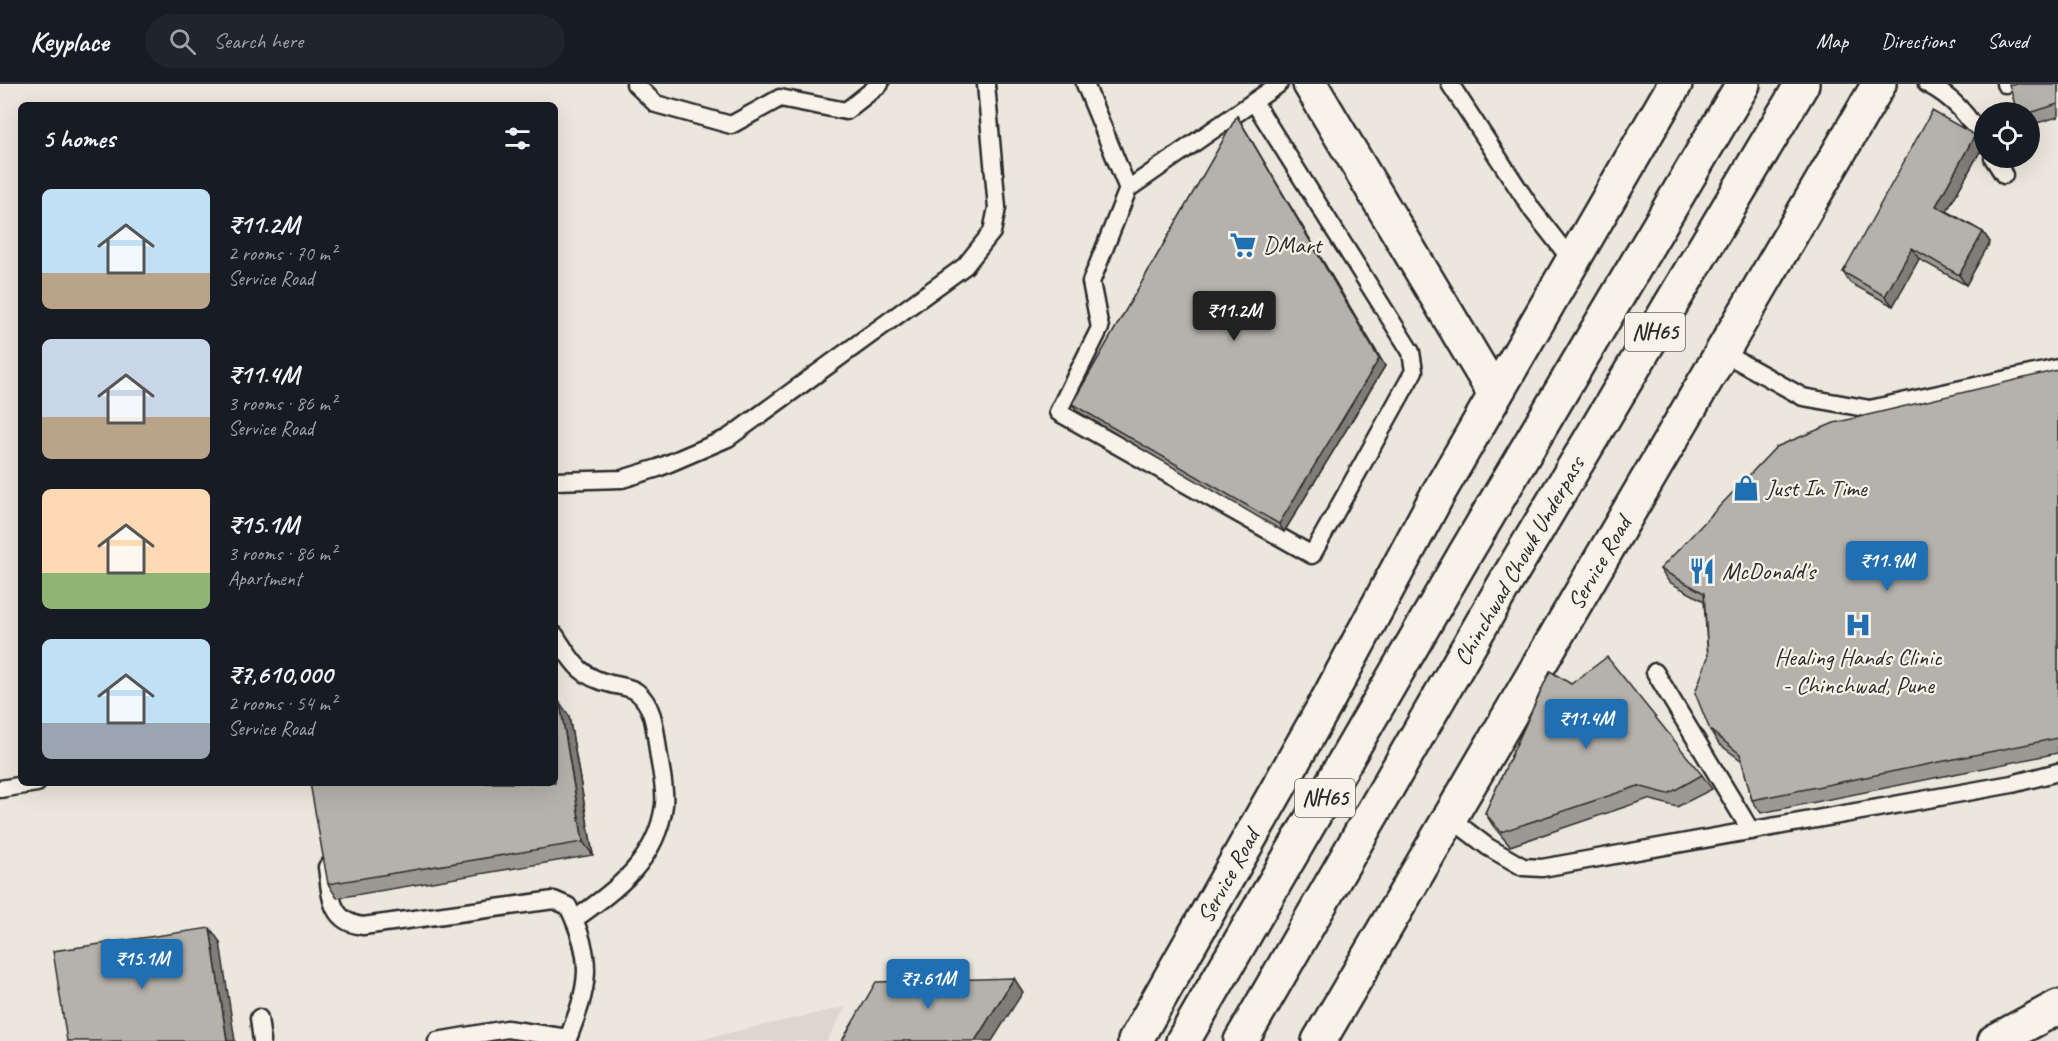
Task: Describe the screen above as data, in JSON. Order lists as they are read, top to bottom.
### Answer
{
  "streets": {
    "main road": ["NH65", "Chinchwad Chowk Underpass", "Service Road"]
  },
  "places": {
    "supermarket": ["DMart"],
    "shop": ["Just In Time"],
    "restaurant": ["McDonald's"],
    "hospital": ["Healing Hands Clinic - Chinchwad, Pune"]
  },
  "page": {
    "header": "Keyplace",
    "search": "Search here",
    "nav": ["Map", "Directions", "Saved"],
    "heading": "5 homes",
    "list": [
      {
        "name": "₹11.2M",
        "note": "2 rooms · 70 m² · Service Road"
      },
      {
        "name": "₹11.4M",
        "note": "3 rooms · 86 m² · Service Road"
      },
      {
        "name": "₹15.1M",
        "note": "3 rooms · 86 m² · Apartment"
      },
      {
        "name": "₹7,610,000",
        "note": "2 rooms · 54 m² · Service Road"
      }
    ],
    "price": [
      "₹11.2M",
      "₹11.9M",
      "₹11.4M",
      "₹15.1M",
      "₹7.61M"
    ]
  }
}
